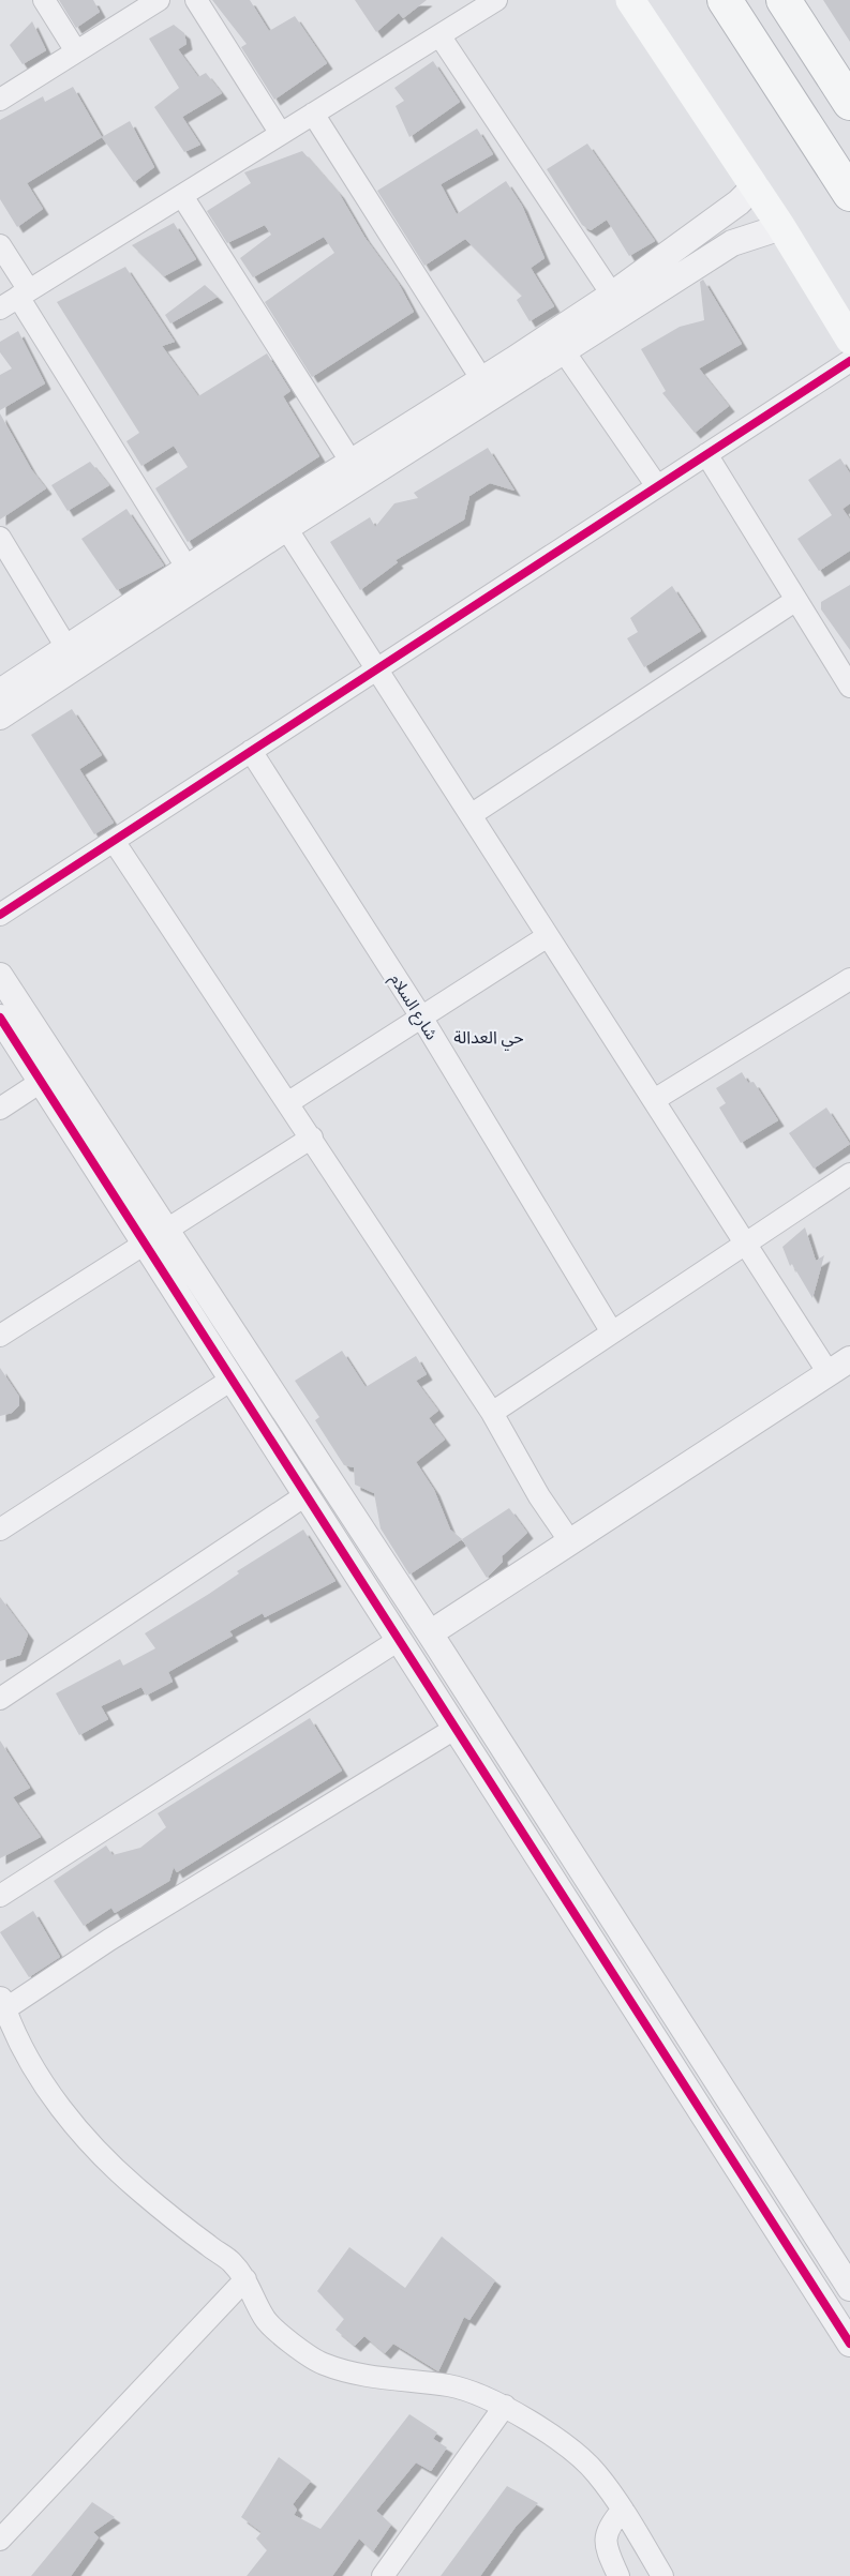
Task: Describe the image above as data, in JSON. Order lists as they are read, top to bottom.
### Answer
{
  "streets": {
    "street": ["شارع السلام"]
  },
  "districts": ["حي العدالة"]
}
